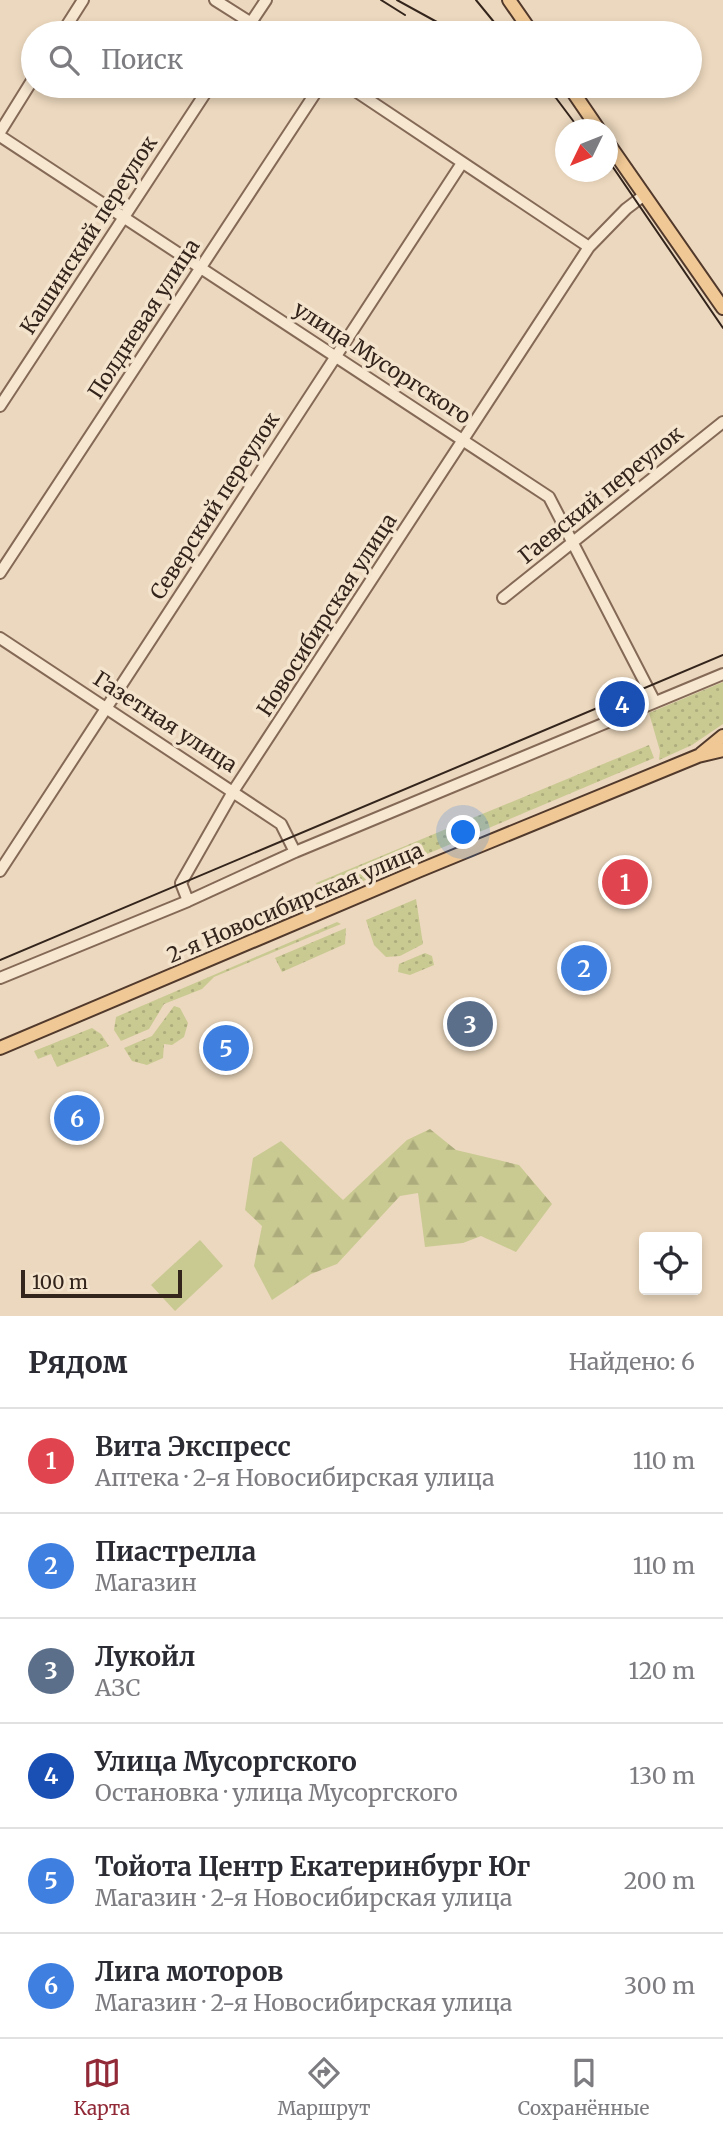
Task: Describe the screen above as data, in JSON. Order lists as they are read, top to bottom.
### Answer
{
  "streets": {
    "main road": ["2-я Новосибирская улица"],
    "street": [
      "Кашинский переулок",
      "Полдневая улица",
      "улица Мусоргского",
      "Гаевский переулок",
      "Северский переулок",
      "Новосибирская улица",
      "Газетная улица"
    ]
  },
  "crossings": [
    ["Кашинский переулок", "улица Мусоргского"],
    ["Полдневая улица", "улица Мусоргского"],
    ["улица Мусоргского", "Гаевский переулок"],
    ["улица Мусоргского", "Северский переулок"],
    ["улица Мусоргского", "Новосибирская улица"],
    ["Северский переулок", "Газетная улица"],
    ["Новосибирская улица", "Газетная улица"]
  ],
  "scale_bar": "100 m",
  "north": "bottom left",
  "page": {
    "search": "Поиск",
    "pins": [
      "4",
      "1",
      "2",
      "3",
      "5",
      "6"
    ],
    "scale": "100 m",
    "heading": ["Рядом", "Найдено: 6"],
    "list": [
      {
        "mark": "1",
        "name": "Вита Экспресс",
        "note": "Аптека · 2-я Новосибирская улица",
        "value": "110 m"
      },
      {
        "mark": "2",
        "name": "Пиастрелла",
        "note": "Магазин",
        "value": "110 m"
      },
      {
        "mark": "3",
        "name": "Лукойл",
        "note": "АЗС",
        "value": "120 m"
      },
      {
        "mark": "4",
        "name": "Улица Мусоргского",
        "note": "Остановка · улица Мусоргского",
        "value": "130 m"
      },
      {
        "mark": "5",
        "name": "Тойота Центр Екатеринбург Юг",
        "note": "Магазин · 2-я Новосибирская улица",
        "value": "200 m"
      },
      {
        "mark": "6",
        "name": "Лига моторов",
        "note": "Магазин · 2-я Новосибирская улица",
        "value": "300 m"
      }
    ],
    "nav": ["Карта", "Маршрут", "Сохранённые"]
  }
}
